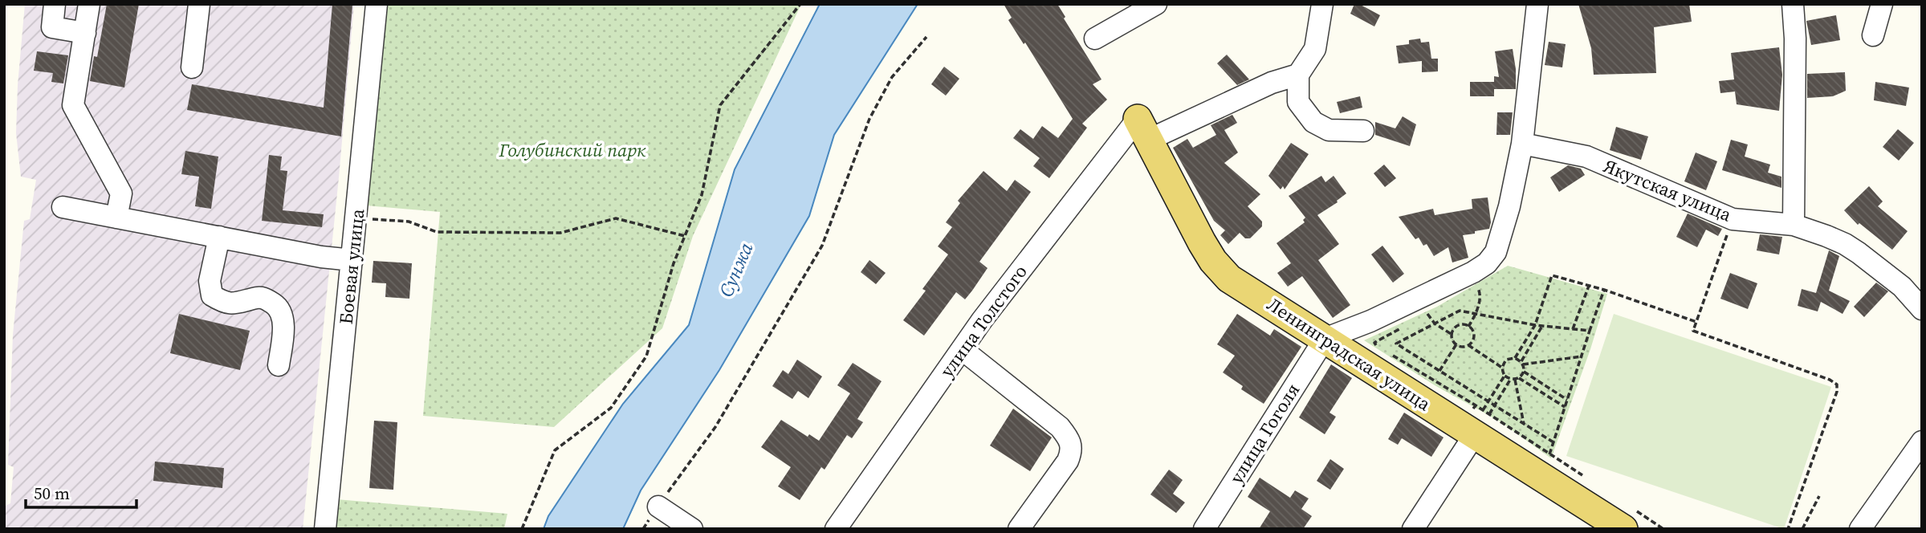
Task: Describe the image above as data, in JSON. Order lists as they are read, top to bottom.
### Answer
{
  "streets": {
    "main road": ["Ленинградская улица"],
    "street": [
      "Якутская улица",
      "Боевая улица",
      "улица Толстого",
      "улица Гоголя"
    ]
  },
  "crossings": [
    ["улица Толстого", "Ленинградская улица"],
    ["Ленинградская улица", "улица Гоголя"]
  ],
  "water": ["Сунжа"],
  "parks": ["Голубинский парк"],
  "scale_bar": "50 m"
}
